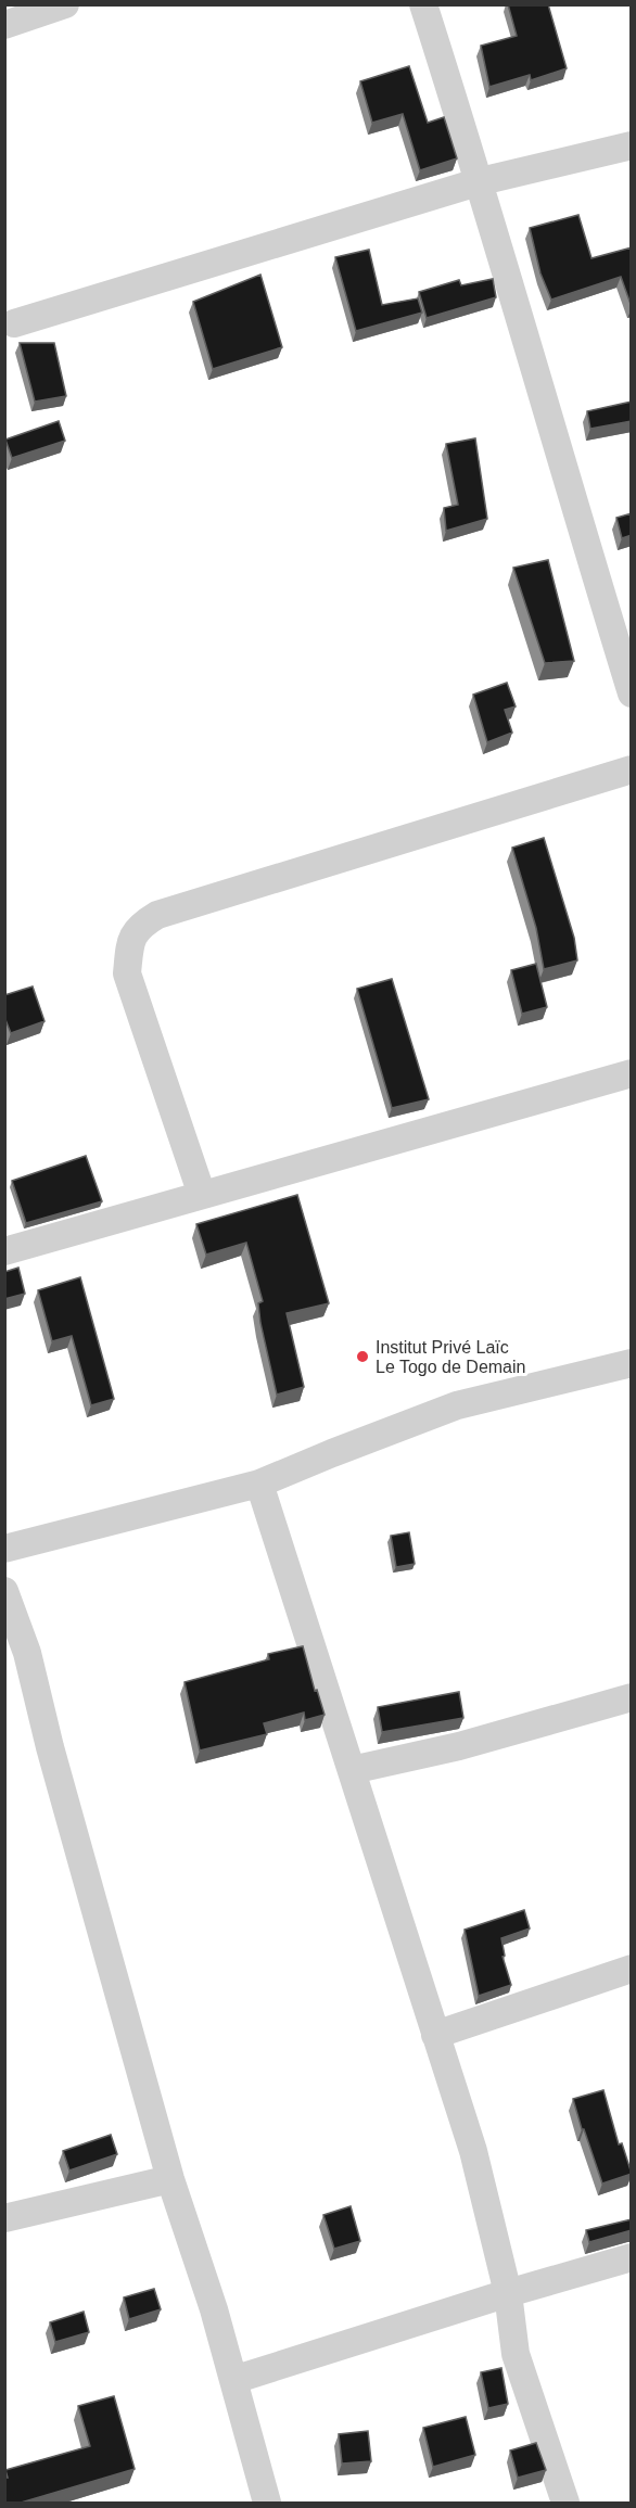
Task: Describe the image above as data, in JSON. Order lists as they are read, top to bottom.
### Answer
{
  "places": ["Institut Privé Laïc Le Togo de Demain"]
}
